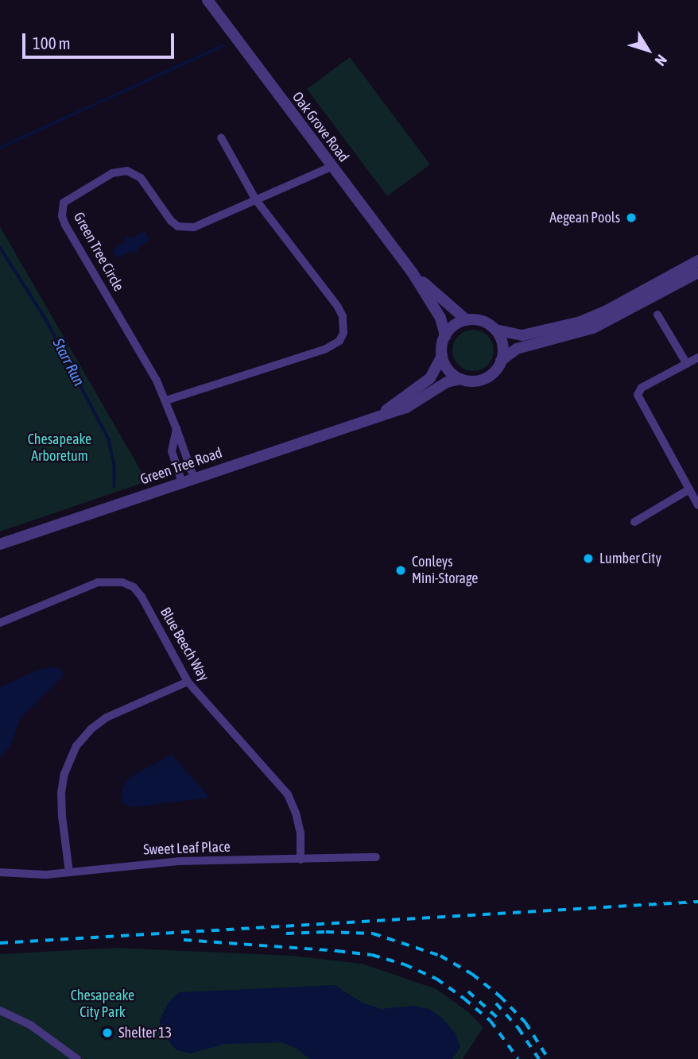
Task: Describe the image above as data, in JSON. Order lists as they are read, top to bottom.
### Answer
{
  "streets": {
    "street": [
      "Oak Grove Road",
      "Green Tree Circle",
      "Green Tree Road",
      "Blue Beech Way",
      "Sweet Leaf Place"
    ]
  },
  "crossings": [
    ["Oak Grove Road", "Green Tree Circle"],
    ["Oak Grove Road", "Green Tree Road"],
    ["Green Tree Circle", "Green Tree Road"],
    ["Blue Beech Way", "Sweet Leaf Place"]
  ],
  "water": ["Starr Run"],
  "parks": ["Chesapeake Arboretum", "Chesapeake City Park"],
  "places": [
    "Aegean Pools",
    "Lumber City",
    "Conleys Mini-Storage",
    "Shelter 13"
  ],
  "scale_bar": "100 m",
  "north": "bottom right"
}
